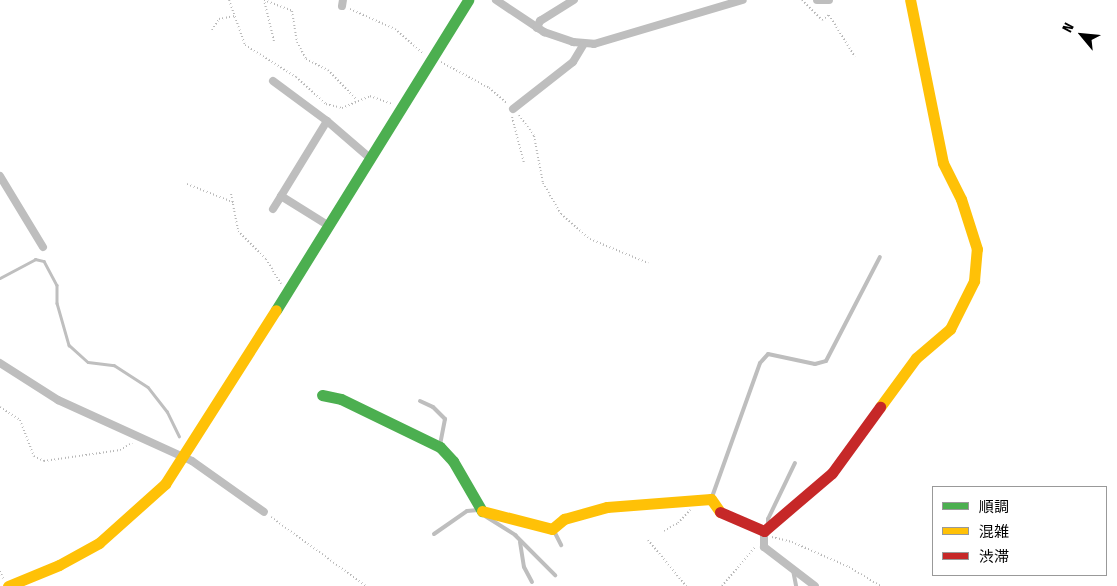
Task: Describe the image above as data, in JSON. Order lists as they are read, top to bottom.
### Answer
{
  "legend": ["順調", "混雑", "渋滞"],
  "north": "top left"
}
